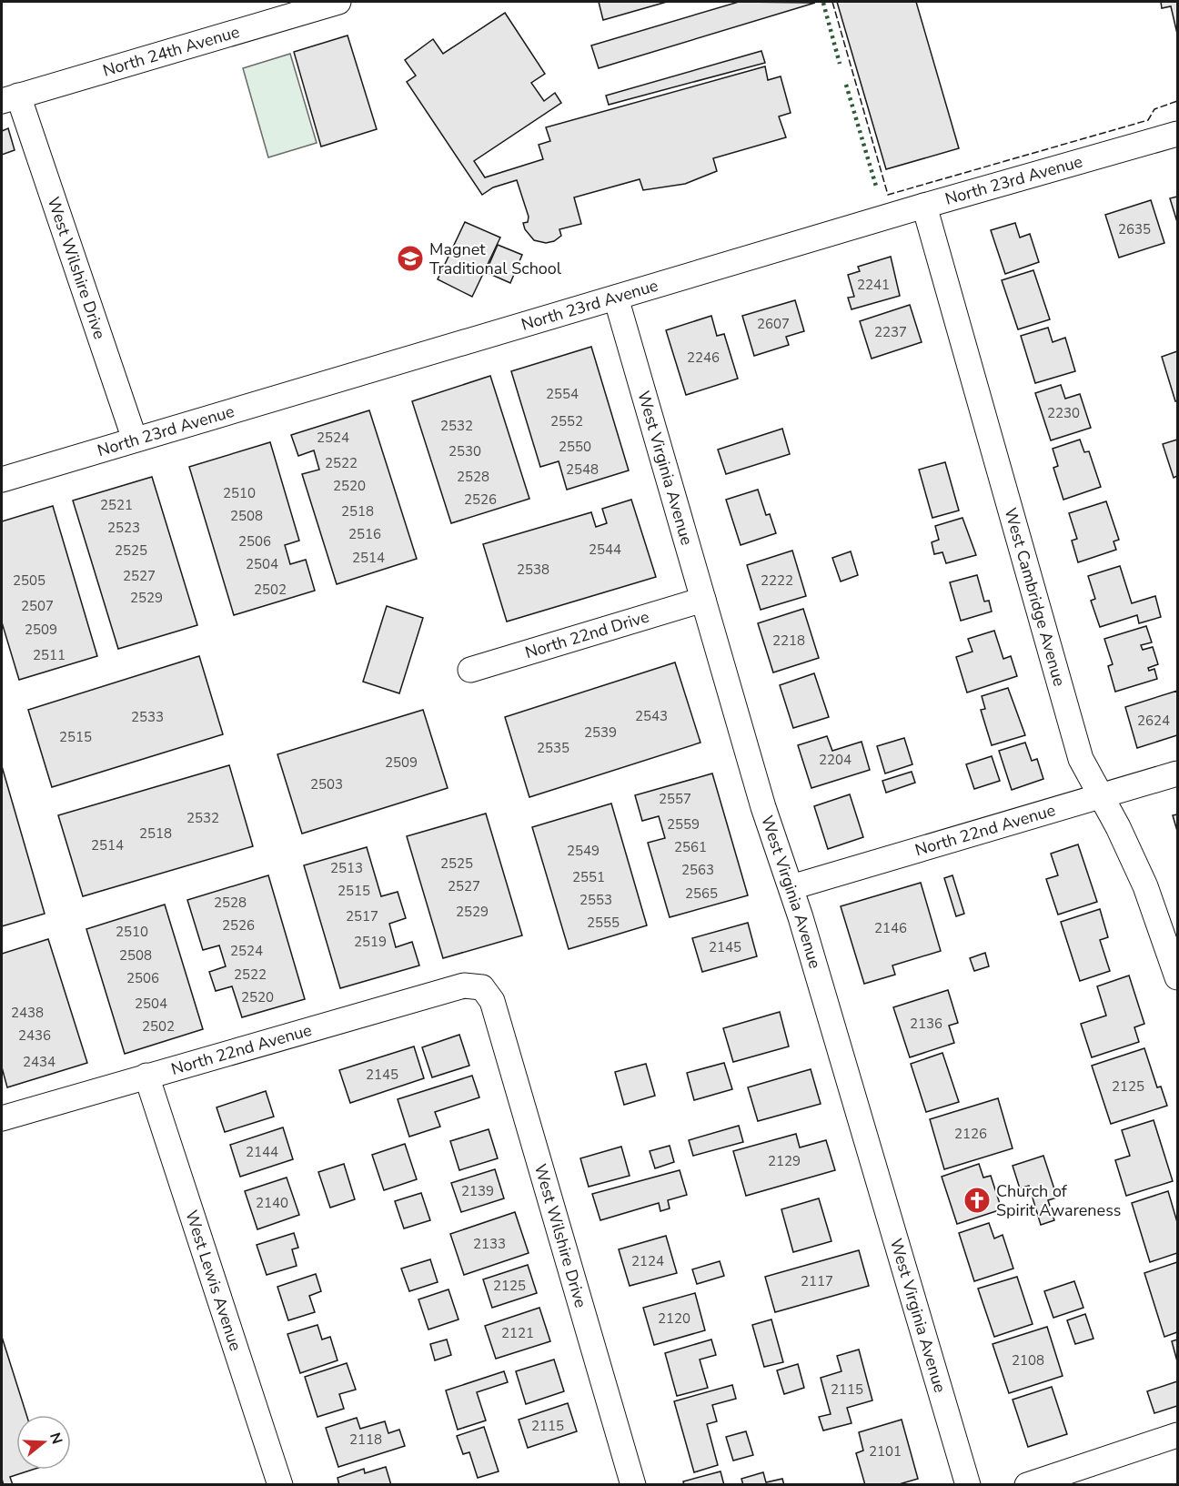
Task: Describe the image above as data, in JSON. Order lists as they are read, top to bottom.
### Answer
{
  "streets": {
    "street": [
      "North 24th Avenue",
      "North 23rd Avenue",
      "West Wilshire Drive",
      "West Virginia Avenue",
      "West Cambridge Avenue",
      "North 22nd Drive",
      "North 22nd Avenue",
      "West Lewis Avenue"
    ]
  },
  "crossings": [
    ["North 24th Avenue", "West Wilshire Drive"],
    ["North 23rd Avenue", "West Wilshire Drive"],
    ["North 23rd Avenue", "West Virginia Avenue"],
    ["North 23rd Avenue", "West Cambridge Avenue"],
    ["West Wilshire Drive", "North 22nd Avenue"],
    ["West Virginia Avenue", "North 22nd Drive"],
    ["West Virginia Avenue", "North 22nd Avenue"],
    ["West Cambridge Avenue", "North 22nd Avenue"],
    ["North 22nd Avenue", "West Lewis Avenue"]
  ],
  "places": {
    "school or university": ["Magnet Traditional School"],
    "church": ["Church of Spirit Awareness"]
  },
  "house_numbers": [
    "2635",
    "2241",
    "2607",
    "2237",
    "2246",
    "2554",
    "2230",
    "2552",
    "2532",
    "2524",
    "2550",
    "2530",
    "2522",
    "2548",
    "2528",
    "2520",
    "2510",
    "2526",
    "2521",
    "2518",
    "2508",
    "2523",
    "2516",
    "2506",
    "2544",
    "2525",
    "2514",
    "2504",
    "2538",
    "2527",
    "2505",
    "2222",
    "2502",
    "2529",
    "2507",
    "2509",
    "2218",
    "2511",
    "2543",
    "2533",
    "2624",
    "2539",
    "2515",
    "2535",
    "2204",
    "2509",
    "2503",
    "2557",
    "2532",
    "2559",
    "2518",
    "2514",
    "2561",
    "2549",
    "2525",
    "2513",
    "2563",
    "2551",
    "2527",
    "2515",
    "2565",
    "2553",
    "2528",
    "2529",
    "2517",
    "2555",
    "2526",
    "2146",
    "2510",
    "2519",
    "2145",
    "2524",
    "2508",
    "2522",
    "2506",
    "2520",
    "2504",
    "2438",
    "2136",
    "2502",
    "2436",
    "2434",
    "2145",
    "2125",
    "2126",
    "2144",
    "2129",
    "2139",
    "2140",
    "2133",
    "2124",
    "2117",
    "2125",
    "2120",
    "2121",
    "2108",
    "2115",
    "2115",
    "2118",
    "2101"
  ],
  "north": "right"
}
